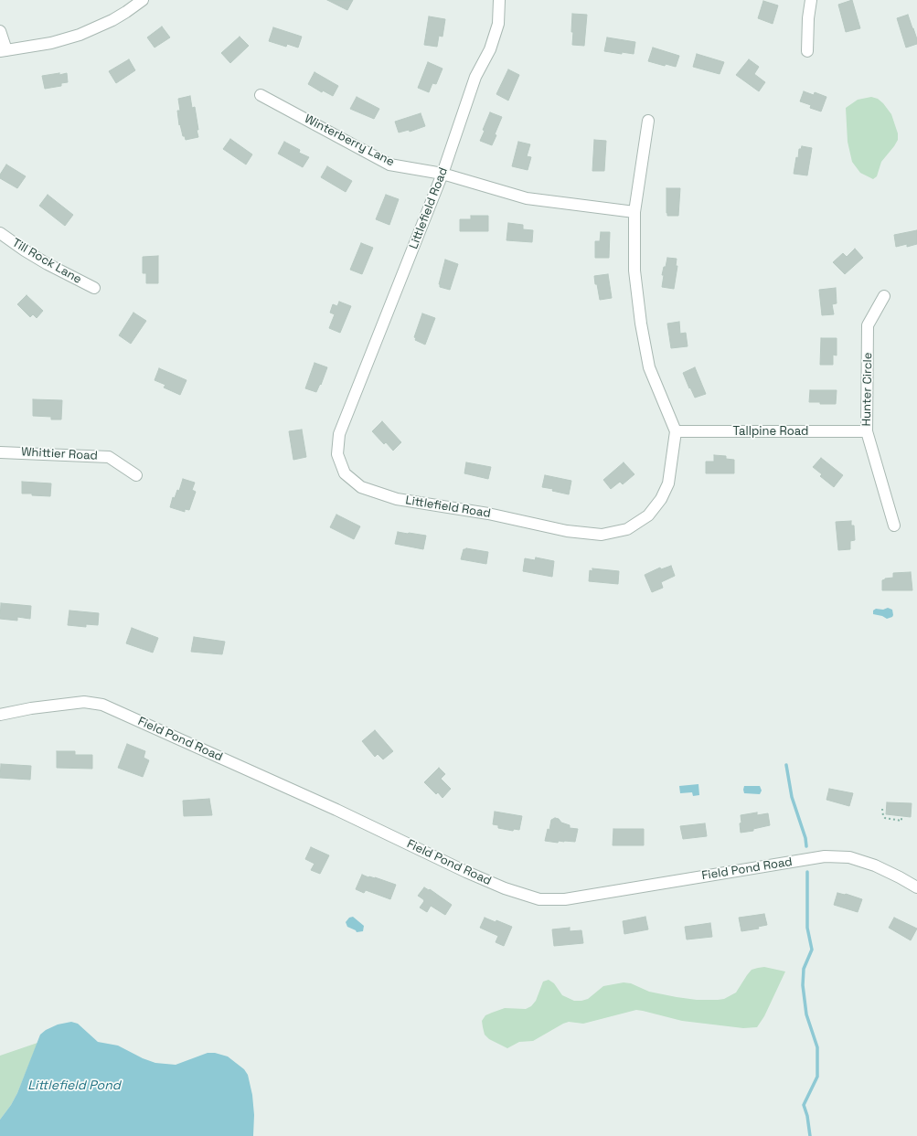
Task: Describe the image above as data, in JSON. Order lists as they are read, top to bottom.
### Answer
{
  "streets": {
    "street": [
      "Winterberry Lane",
      "Littlefield Road",
      "Till Rock Lane",
      "Hunter Circle",
      "Tallpine Road",
      "Whittier Road",
      "Field Pond Road"
    ]
  },
  "crossings": [
    ["Winterberry Lane", "Littlefield Road"],
    ["Littlefield Road", "Tallpine Road"],
    ["Hunter Circle", "Tallpine Road"]
  ],
  "water": ["Littlefield Pond"]
}
